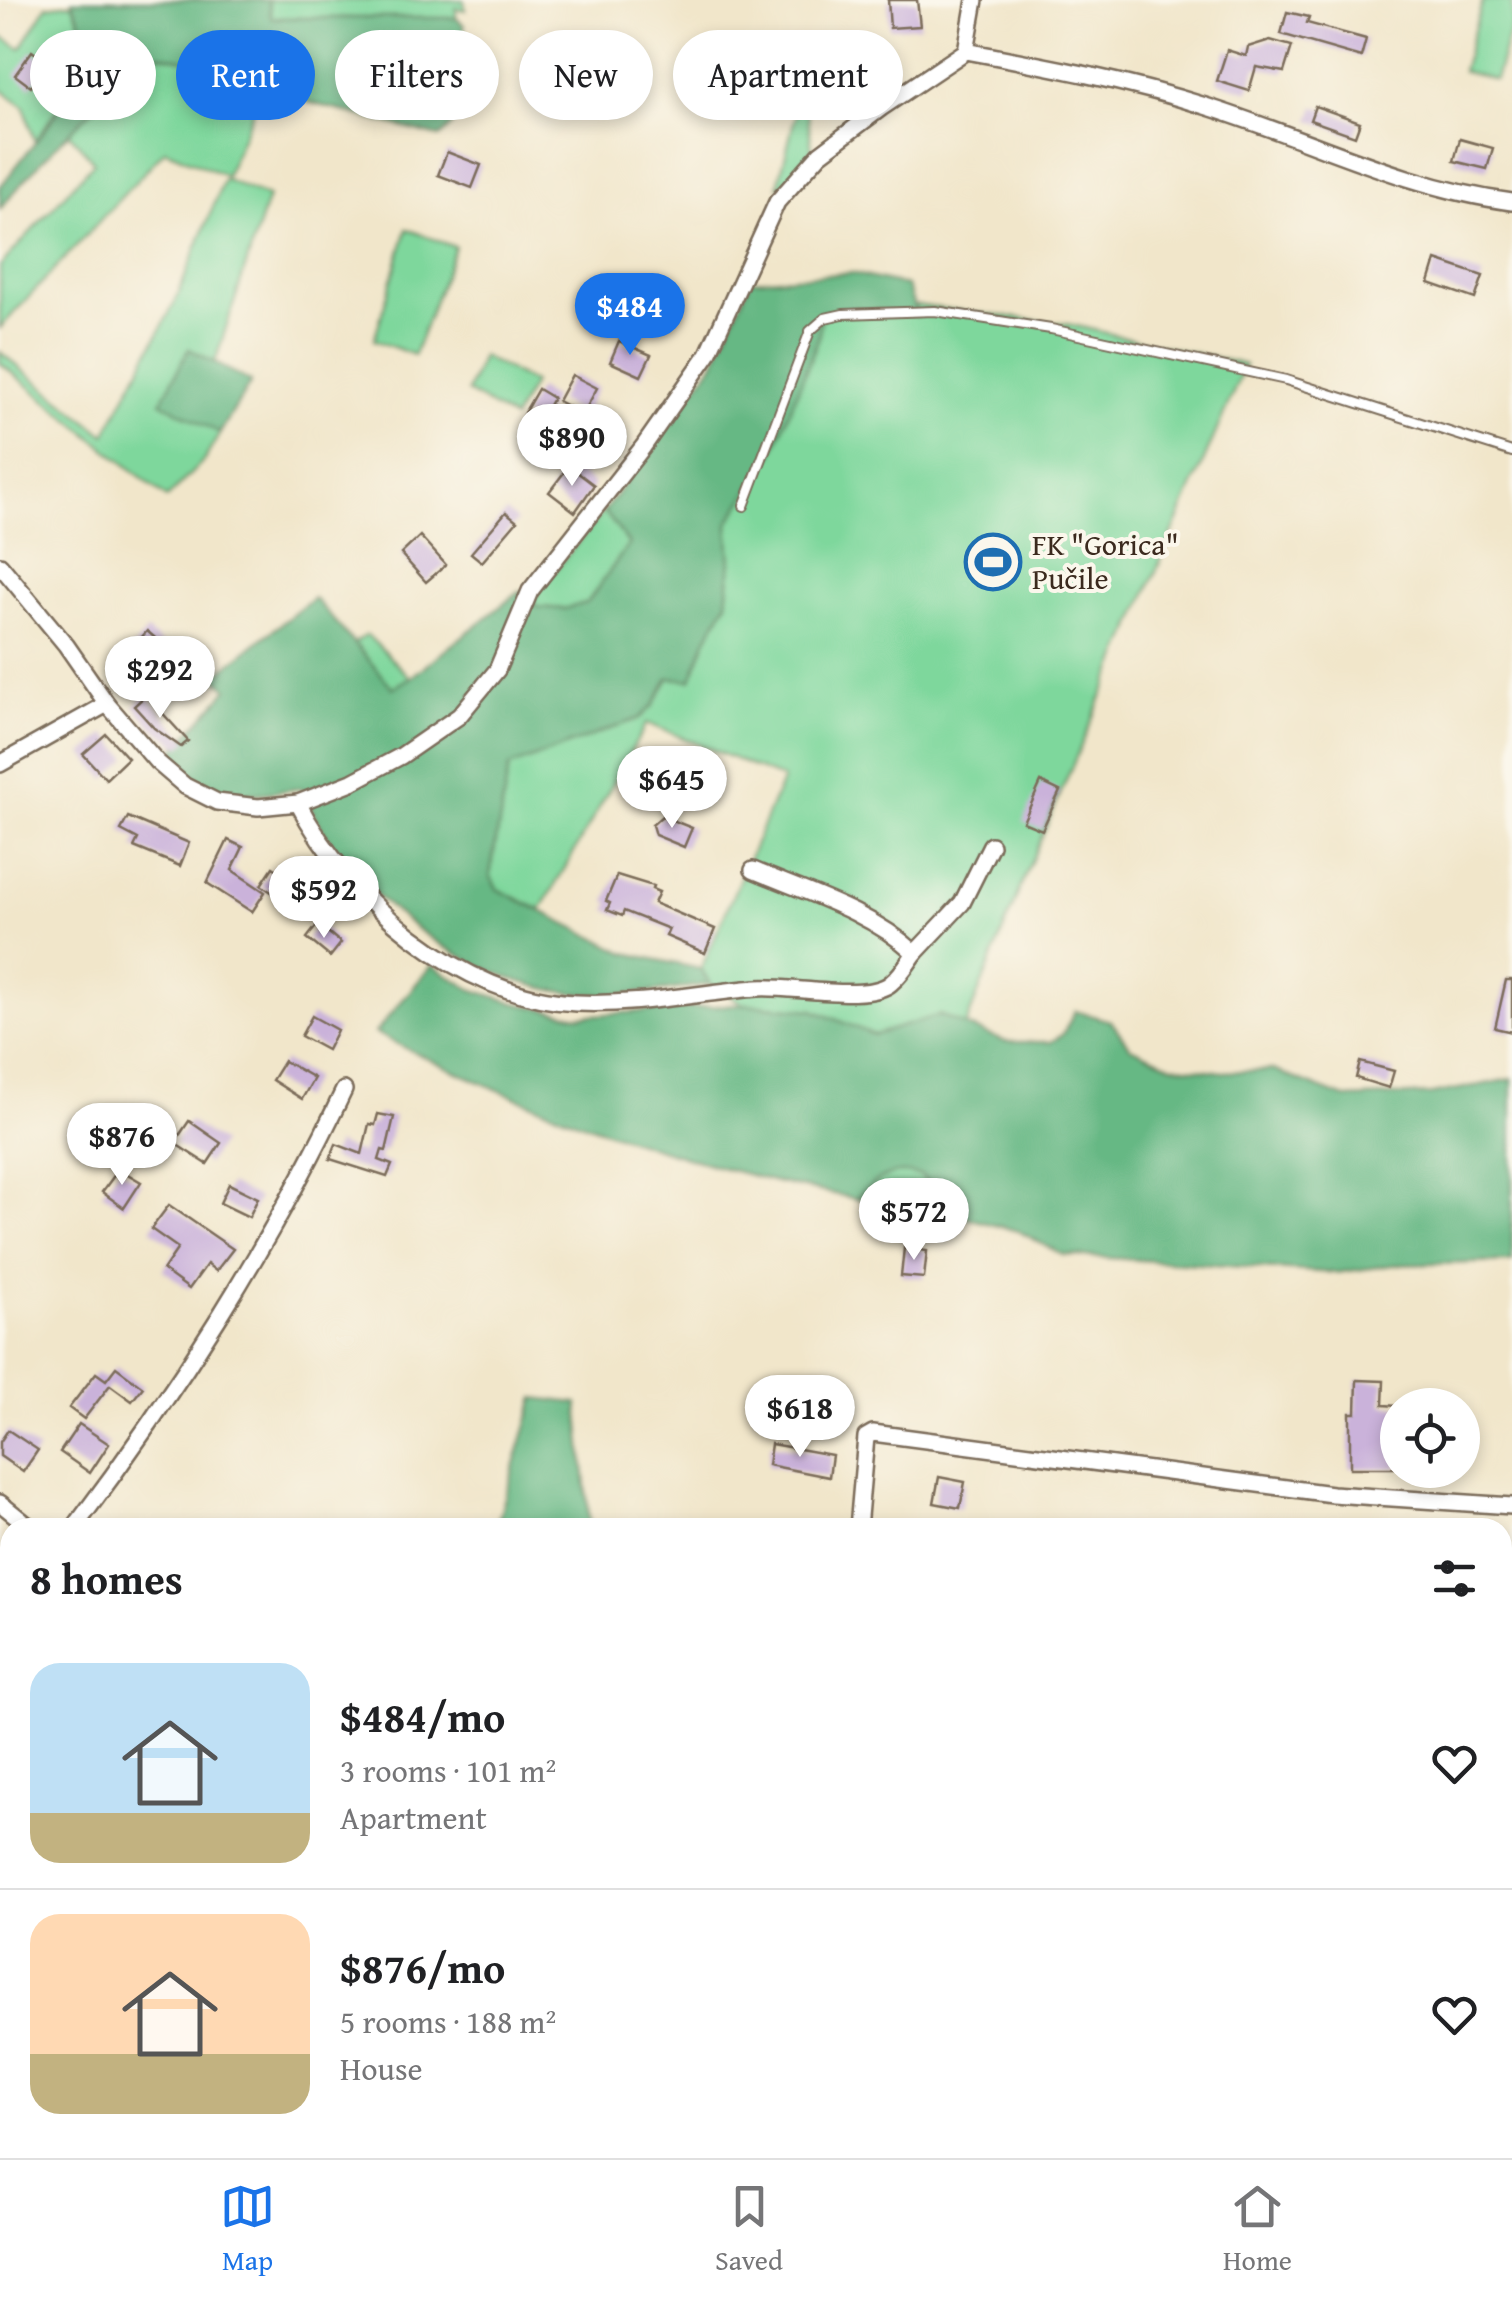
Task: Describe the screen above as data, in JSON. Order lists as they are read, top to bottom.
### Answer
{
  "places": {
    "sports": ["FK \"Gorica\" Pučile"]
  },
  "page": {
    "chip": [
      "Buy",
      "Rent",
      "Filters",
      "New",
      "Apartment"
    ],
    "price": [
      "$484",
      "$890",
      "$292",
      "$645",
      "$592",
      "$876",
      "$572",
      "$618"
    ],
    "heading": "8 homes",
    "list": [
      {
        "name": "$484/mo",
        "note": "3 rooms · 101 m² · Apartment"
      },
      {
        "name": "$876/mo",
        "note": "5 rooms · 188 m² · House"
      }
    ],
    "tabs": ["Map", "Saved", "Home"]
  }
}
